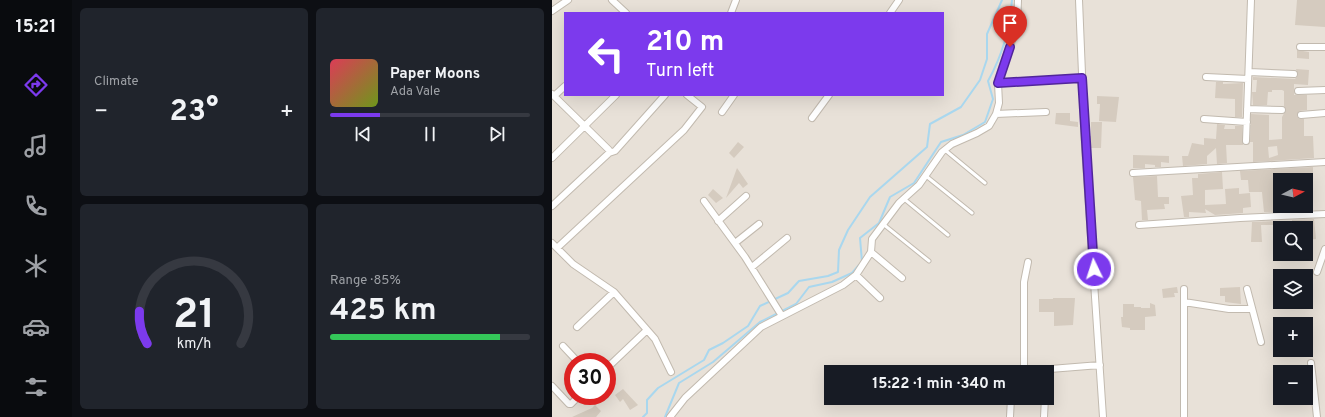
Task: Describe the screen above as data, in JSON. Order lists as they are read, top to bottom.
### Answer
{
  "north": "right",
  "page": {
    "tabs": "15:21",
    "tile": [
      "Climate",
      ["Range · 85%", "425 km"]
    ],
    "turn": ["210 m", "Turn left"],
    "song": ["Paper Moons", "Ada Vale"],
    "heat": ["−", "23°", "+"],
    "map_buttons": ["+", "−"],
    "limit": "30",
    "trip": "15:22 · 1 min · 340 m",
    "gauge": ["21", "km/h"]
  }
}
